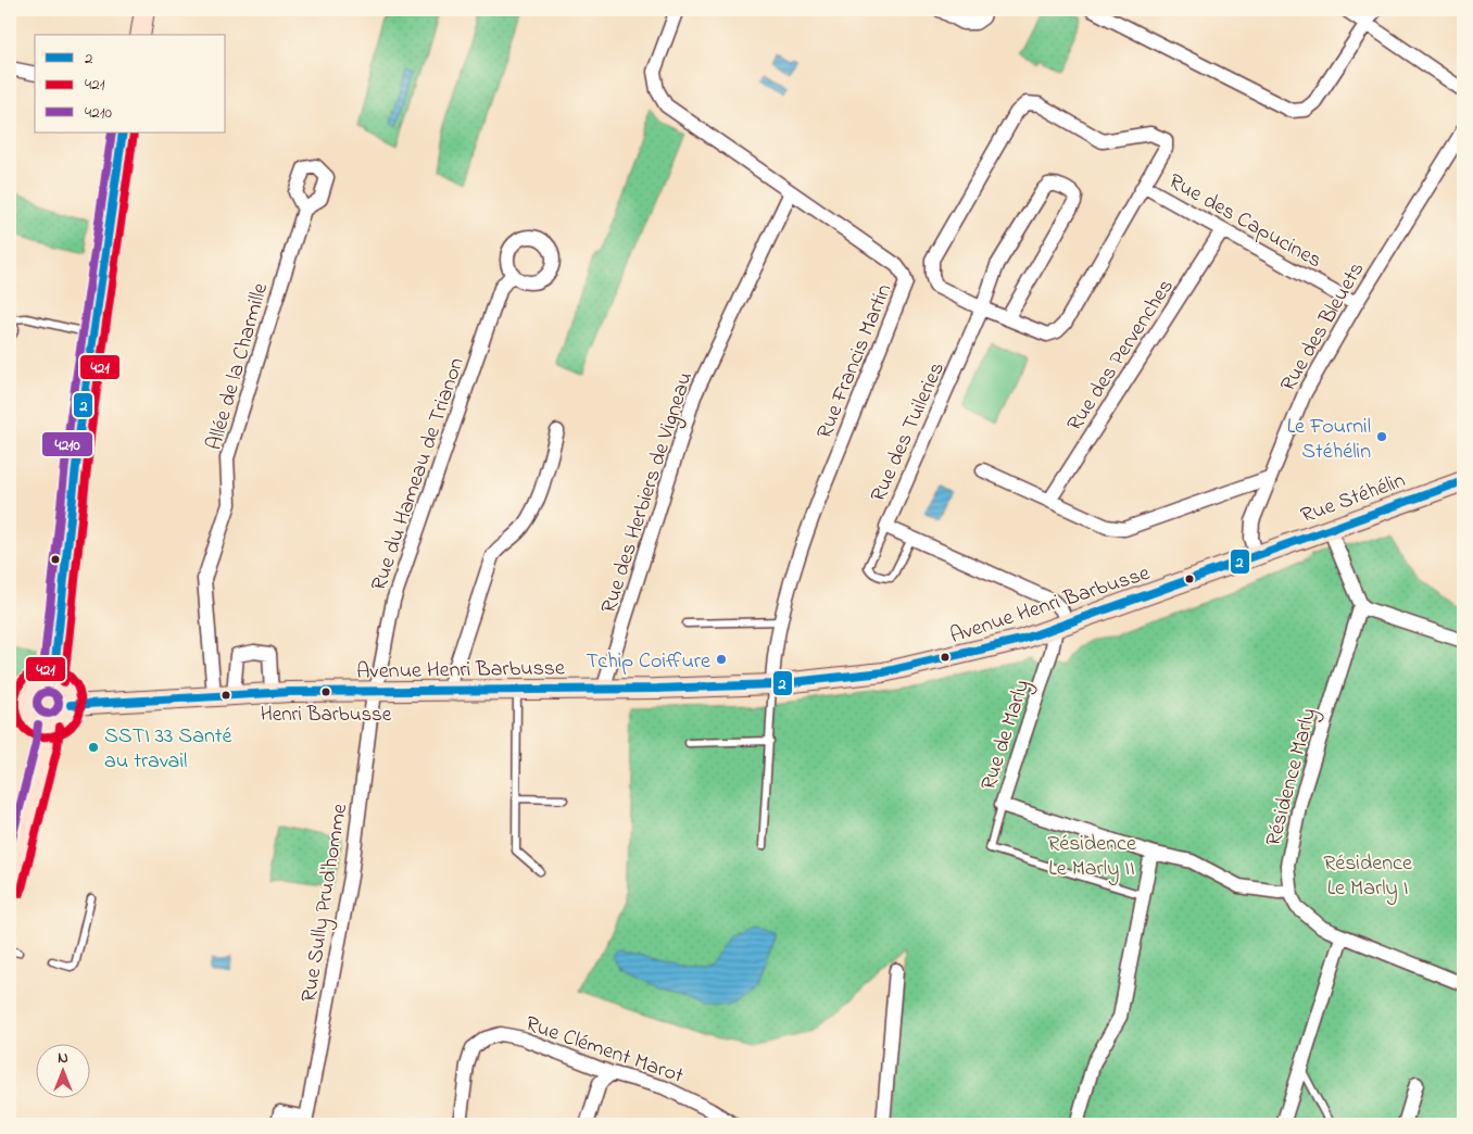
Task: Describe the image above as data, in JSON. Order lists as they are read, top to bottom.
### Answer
{
  "streets": {
    "street": [
      "Rue des Capucines",
      "Rue des Bleuets",
      "Rue des Pervenches",
      "Rue Francis Martin",
      "Allée de la Charmille",
      "Rue des Tuileries",
      "Rue du Hameau de Trianon",
      "Rue des Herbiers de Vigneau",
      "Rue Stéhélin",
      "Avenue Henri Barbusse",
      "Rue de Marly",
      "Résidence Marly",
      "Rue Sully Prud'homme",
      "Rue Clément Marot"
    ]
  },
  "crossings": [
    ["Rue des Capucines", "Rue des Bleuets"],
    ["Rue des Capucines", "Rue des Pervenches"],
    ["Rue des Bleuets", "Rue Stéhélin"],
    ["Rue des Bleuets", "Avenue Henri Barbusse"],
    ["Rue Francis Martin", "Rue des Herbiers de Vigneau"],
    ["Rue Francis Martin", "Avenue Henri Barbusse"],
    ["Allée de la Charmille", "Avenue Henri Barbusse"],
    ["Rue des Tuileries", "Avenue Henri Barbusse"],
    ["Rue des Tuileries", "Rue de Marly"],
    ["Rue du Hameau de Trianon", "Avenue Henri Barbusse"],
    ["Rue du Hameau de Trianon", "Rue Sully Prud'homme"],
    ["Rue des Herbiers de Vigneau", "Avenue Henri Barbusse"],
    ["Rue Stéhélin", "Avenue Henri Barbusse"],
    ["Avenue Henri Barbusse", "Rue de Marly"],
    ["Avenue Henri Barbusse", "Rue Sully Prud'homme"],
    ["Rue de Marly", "Résidence Marly"]
  ],
  "parks": ["Résidence Le Marly II", "Résidence Le Marly I"],
  "places": [
    "Le Fournil Stéhélin",
    "Tchip Coiffure",
    "Henri Barbusse",
    "SSTI 33 Santé au travail"
  ],
  "lines": ["transit line 2", "transit line 4210", "transit line 421"],
  "legend": ["2", "421", "4210"],
  "north": "top"
}
